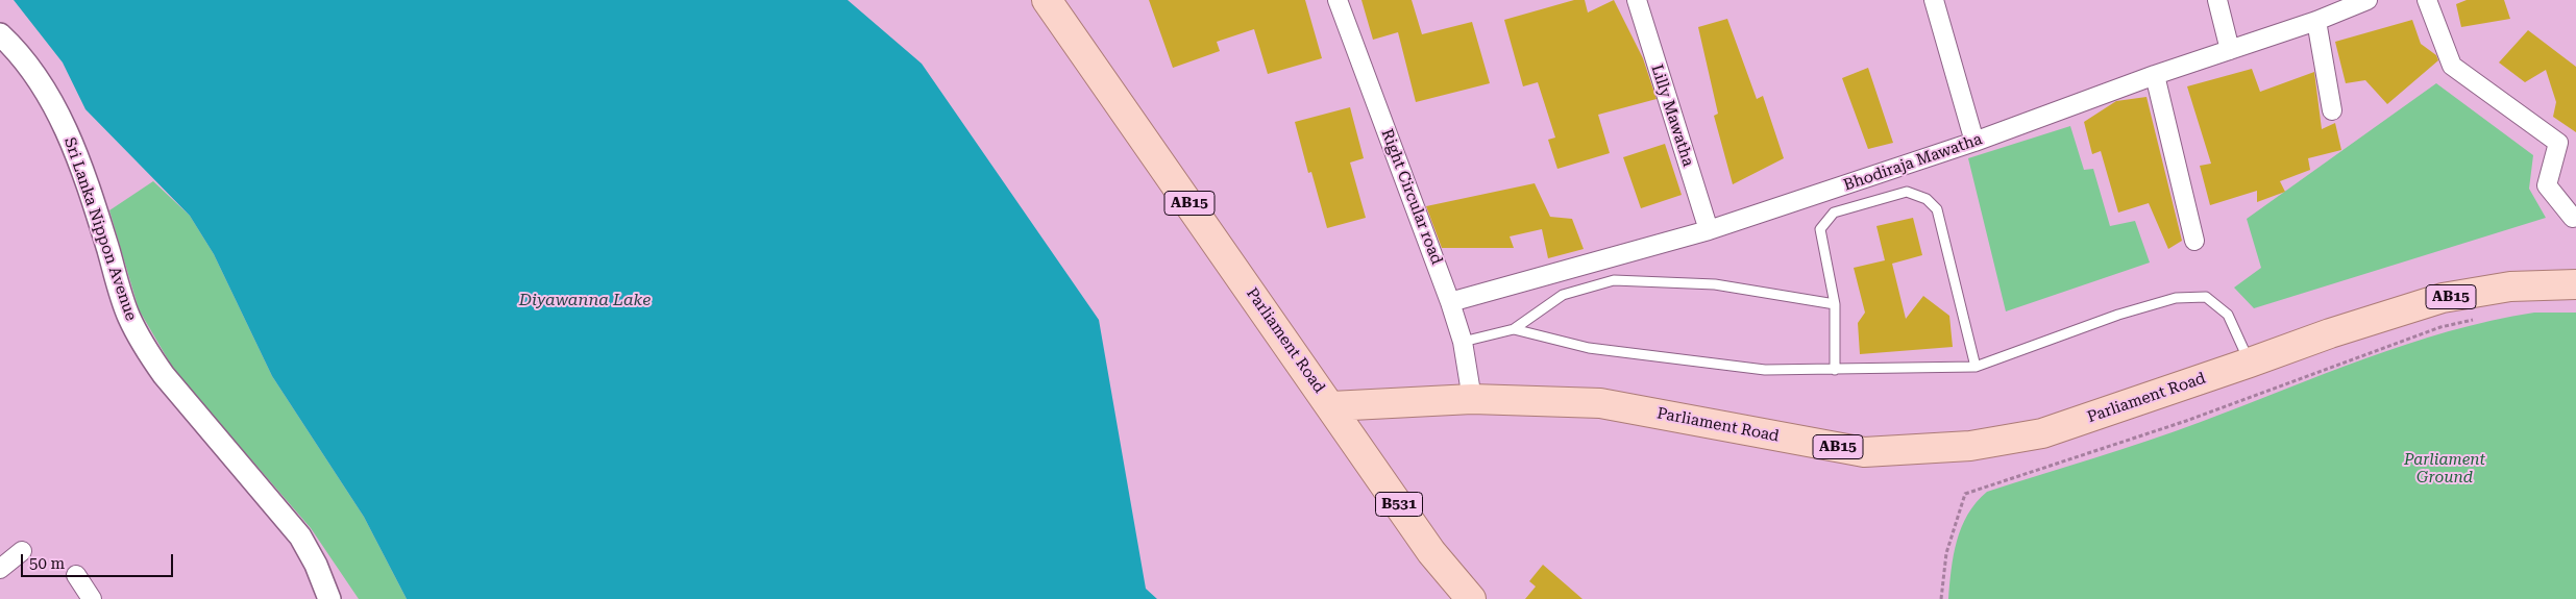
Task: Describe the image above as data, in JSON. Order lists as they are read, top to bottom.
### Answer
{
  "streets": {
    "main road": ["AB15", "Parliament Road", "B531"],
    "street": [
      "Lilly Mawatha",
      "Bhodiraja Mawatha",
      "Right Circular road",
      "Sri Lanka Nippon Avenue"
    ]
  },
  "crossings": [
    ["Lilly Mawatha", "Bhodiraja Mawatha"],
    ["Bhodiraja Mawatha", "Right Circular road"],
    ["Right Circular road", "Parliament Road"],
    ["Parliament Road", "B531"]
  ],
  "water": ["Diyawanna Lake"],
  "parks": ["Parliament Ground"],
  "scale_bar": "50 m"
}
